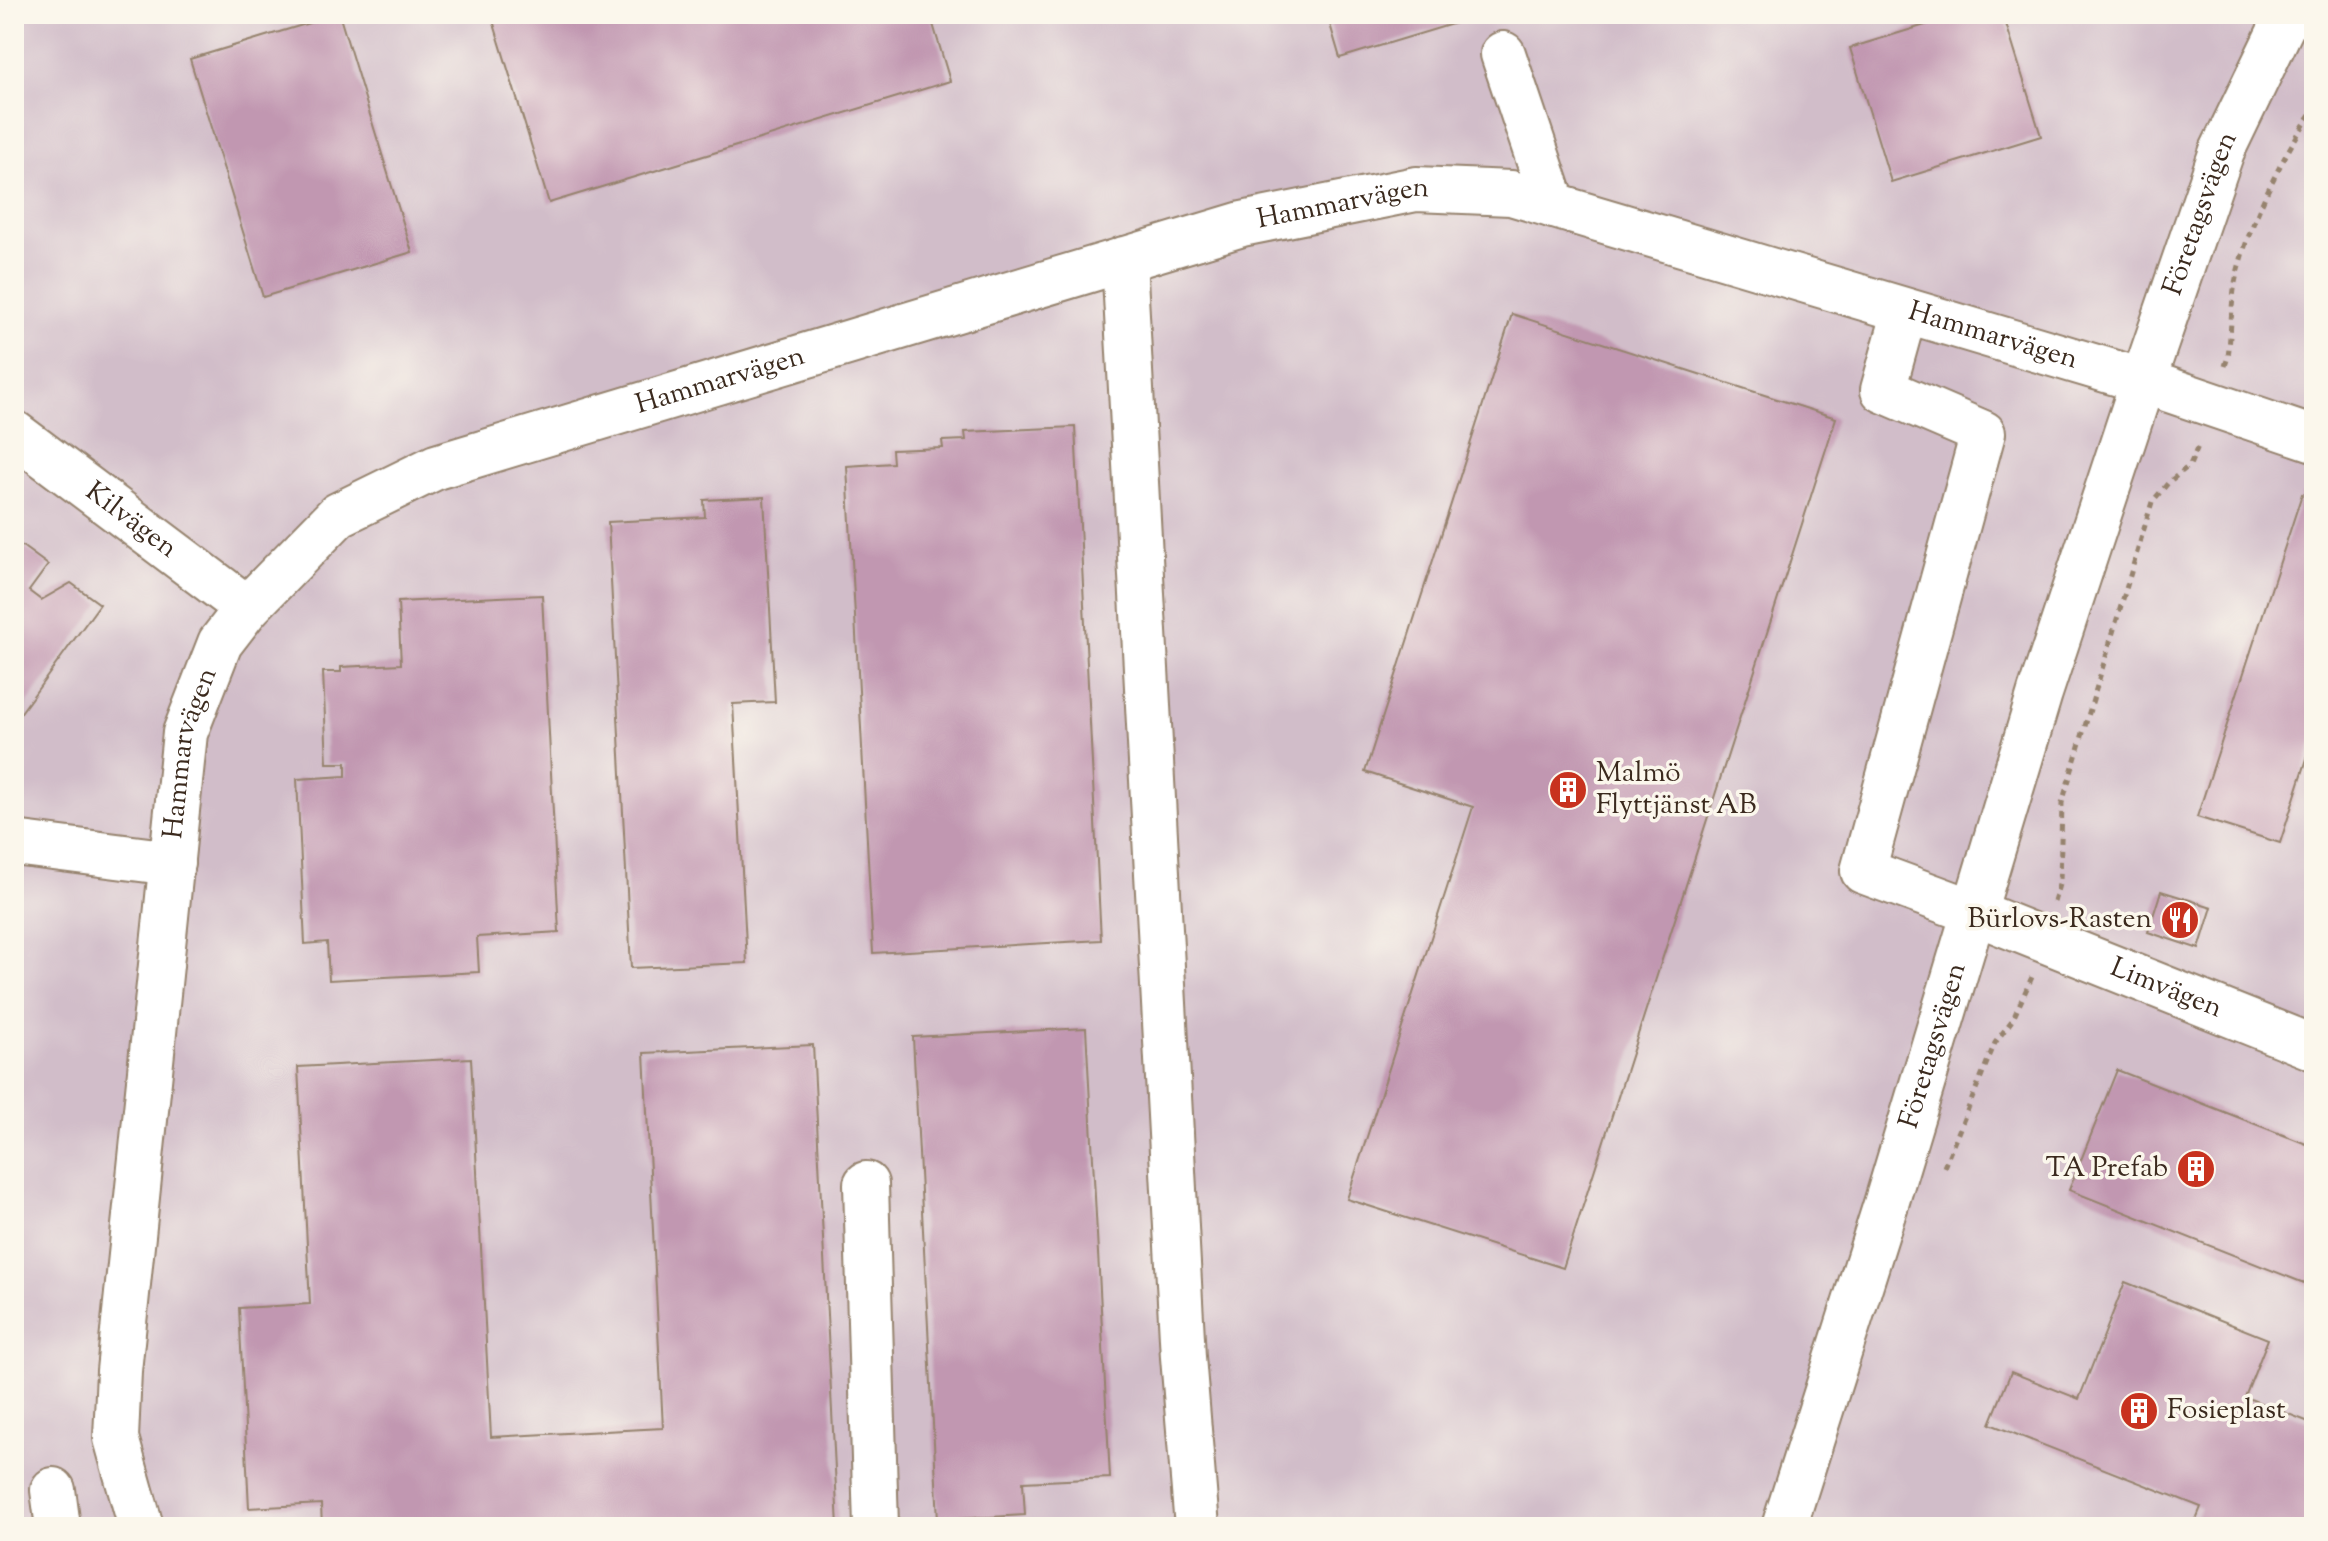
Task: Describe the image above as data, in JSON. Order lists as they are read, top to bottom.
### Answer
{
  "streets": {
    "street": [
      "Hammarvägen",
      "Företagsvägen",
      "Kilvägen",
      "Limvägen"
    ]
  },
  "crossings": [
    ["Hammarvägen", "Företagsvägen"],
    ["Hammarvägen", "Kilvägen"],
    ["Hammarvägen", "Limvägen"],
    ["Företagsvägen", "Limvägen"]
  ],
  "places": {
    "building": ["Malmö Flyttjänst AB", "TA Prefab", "Fosieplast"],
    "restaurant": ["Bürlovs-Rasten"]
  }
}
